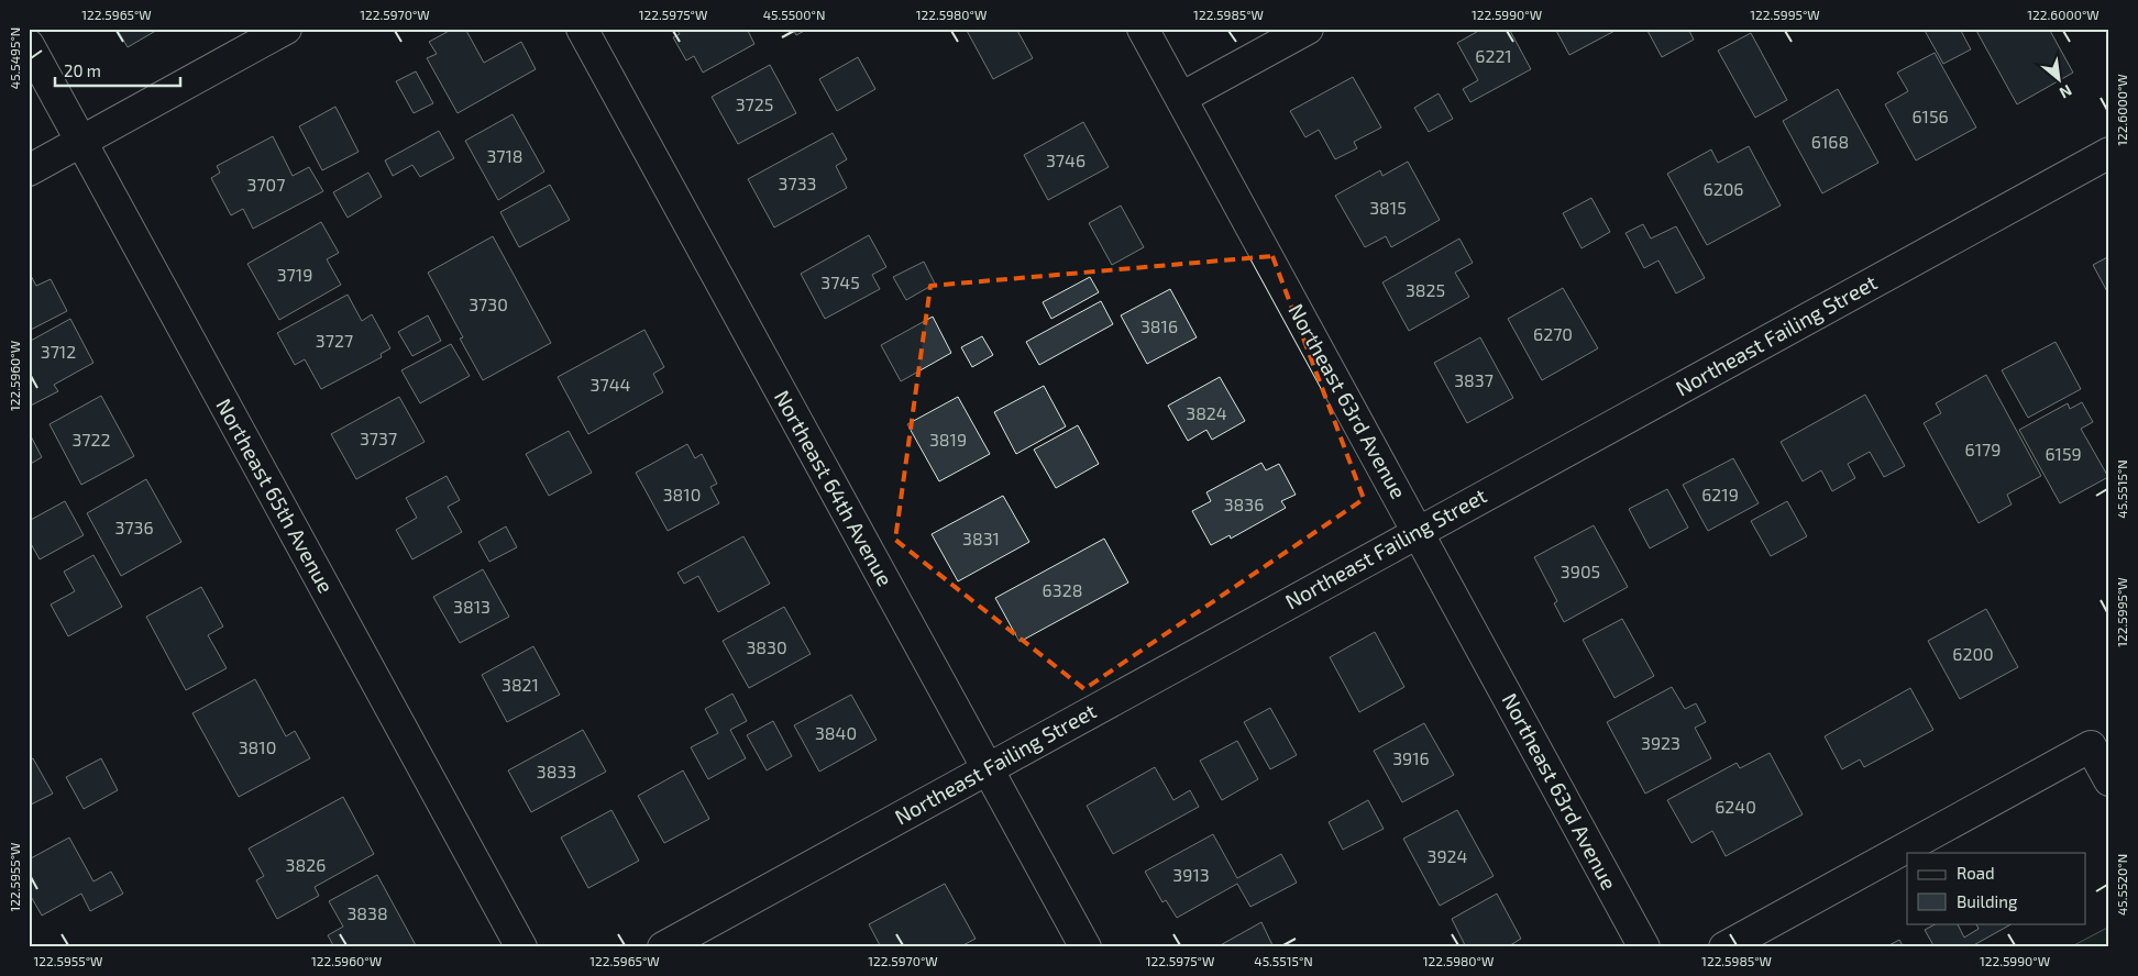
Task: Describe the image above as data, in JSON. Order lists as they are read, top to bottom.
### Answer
{
  "streets": {
    "street": [
      "Northeast Failing Street",
      "Northeast 63rd Avenue",
      "Northeast 64th Avenue",
      "Northeast 65th Avenue"
    ]
  },
  "crossings": [
    ["Northeast Failing Street", "Northeast 63rd Avenue"],
    ["Northeast Failing Street", "Northeast 64th Avenue"]
  ],
  "house_numbers": [
    "6221",
    "3725",
    "6156",
    "6168",
    "3718",
    "3746",
    "3733",
    "3707",
    "6206",
    "3815",
    "3719",
    "3745",
    "3825",
    "3730",
    "3816",
    "6270",
    "3727",
    "3712",
    "3837",
    "3744",
    "3824",
    "3737",
    "3722",
    "3819",
    "6179",
    "6159",
    "3810",
    "6219",
    "3836",
    "3736",
    "3831",
    "3905",
    "6328",
    "3813",
    "3830",
    "6200",
    "3821",
    "3840",
    "3923",
    "3810",
    "3916",
    "3833",
    "6240",
    "3924",
    "3826",
    "3913",
    "3838"
  ],
  "legend": ["Road", "Building"],
  "scale_bar": "20 m",
  "north": "bottom right",
  "coordinates": [
    "122.5965°W",
    "122.5970°W",
    "122.5975°W",
    "45.5500°N",
    "122.5980°W",
    "122.5985°W",
    "122.5990°W",
    "122.5995°W",
    "122.6000°W",
    "45.5495°N",
    "122.5960°W",
    "45.5515°N",
    "122.5955°W",
    "45.5520°N"
  ]
}
